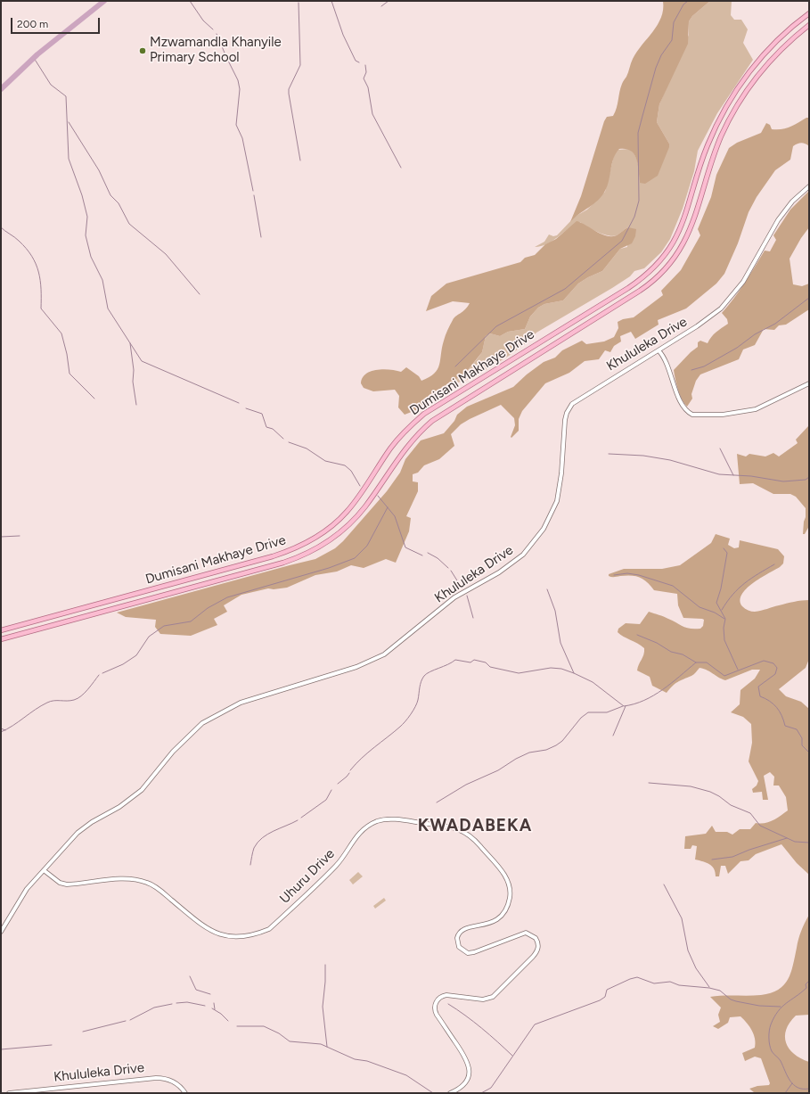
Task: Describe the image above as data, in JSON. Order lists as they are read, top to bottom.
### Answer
{
  "streets": {
    "main road": ["Dumisani Makhaye Drive"],
    "street": ["Khululeka Drive", "Uhuru Drive"]
  },
  "crossings": [
    ["Khululeka Drive", "Uhuru Drive"]
  ],
  "districts": ["KWADABEKA"],
  "places": ["Mzwamandla Khanyile Primary School"],
  "scale_bar": "200 m"
}
